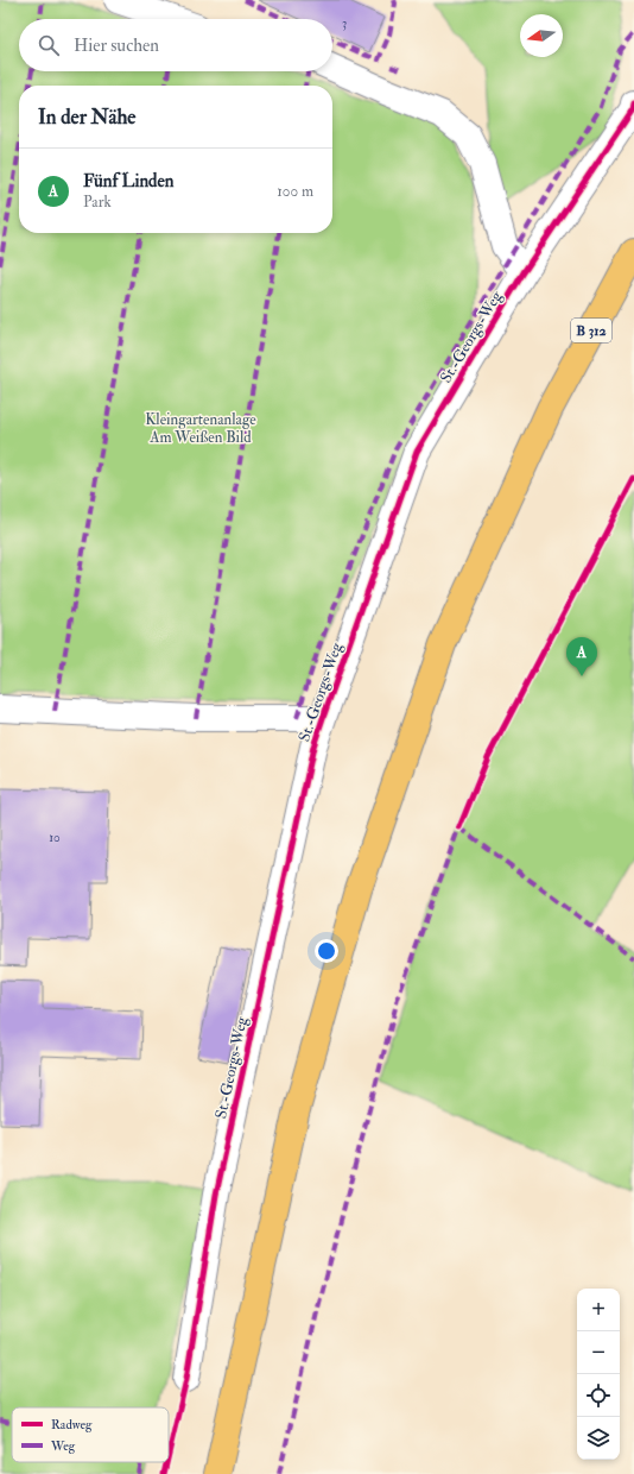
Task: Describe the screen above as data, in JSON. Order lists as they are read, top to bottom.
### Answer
{
  "streets": {
    "main road": ["B 312"],
    "lane": ["St.-Georgs-Weg"]
  },
  "parks": ["Kleingartenanlage Am Weißen Bild"],
  "house_numbers": ["3", "10"],
  "legend": ["Radweg", "Weg"],
  "north": "left",
  "page": {
    "search": "Hier suchen",
    "heading": "In der Nähe",
    "list": [
      {
        "mark": "A",
        "name": "Fünf Linden",
        "note": "Park",
        "value": "100 m"
      }
    ],
    "pins": "A",
    "map_buttons": ["+", "−"]
  }
}
